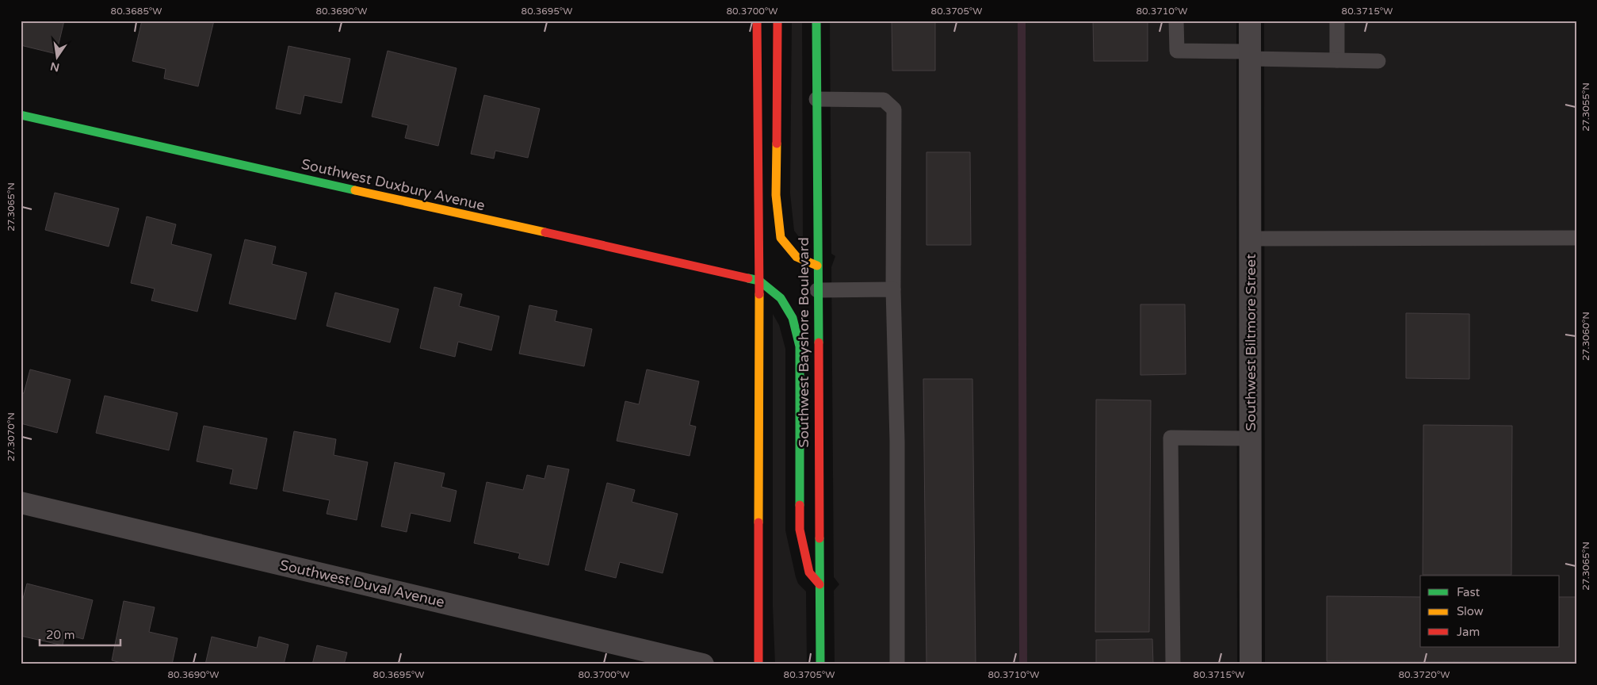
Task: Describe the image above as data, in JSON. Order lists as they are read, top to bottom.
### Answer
{
  "streets": {
    "main road": ["Southwest Duxbury Avenue", "Southwest Bayshore Boulevard"],
    "street": ["Southwest Biltmore Street", "Southwest Duval Avenue"]
  },
  "legend": ["Fast", "Slow", "Jam"],
  "scale_bar": "20 m",
  "north": "bottom",
  "coordinates": [
    "80.3685°W",
    "80.3690°W",
    "80.3695°W",
    "80.3700°W",
    "80.3705°W",
    "80.3710°W",
    "80.3715°W",
    "27.3055°N",
    "27.3065°N",
    "27.3060°N",
    "27.3070°N",
    "80.3720°W"
  ]
}
